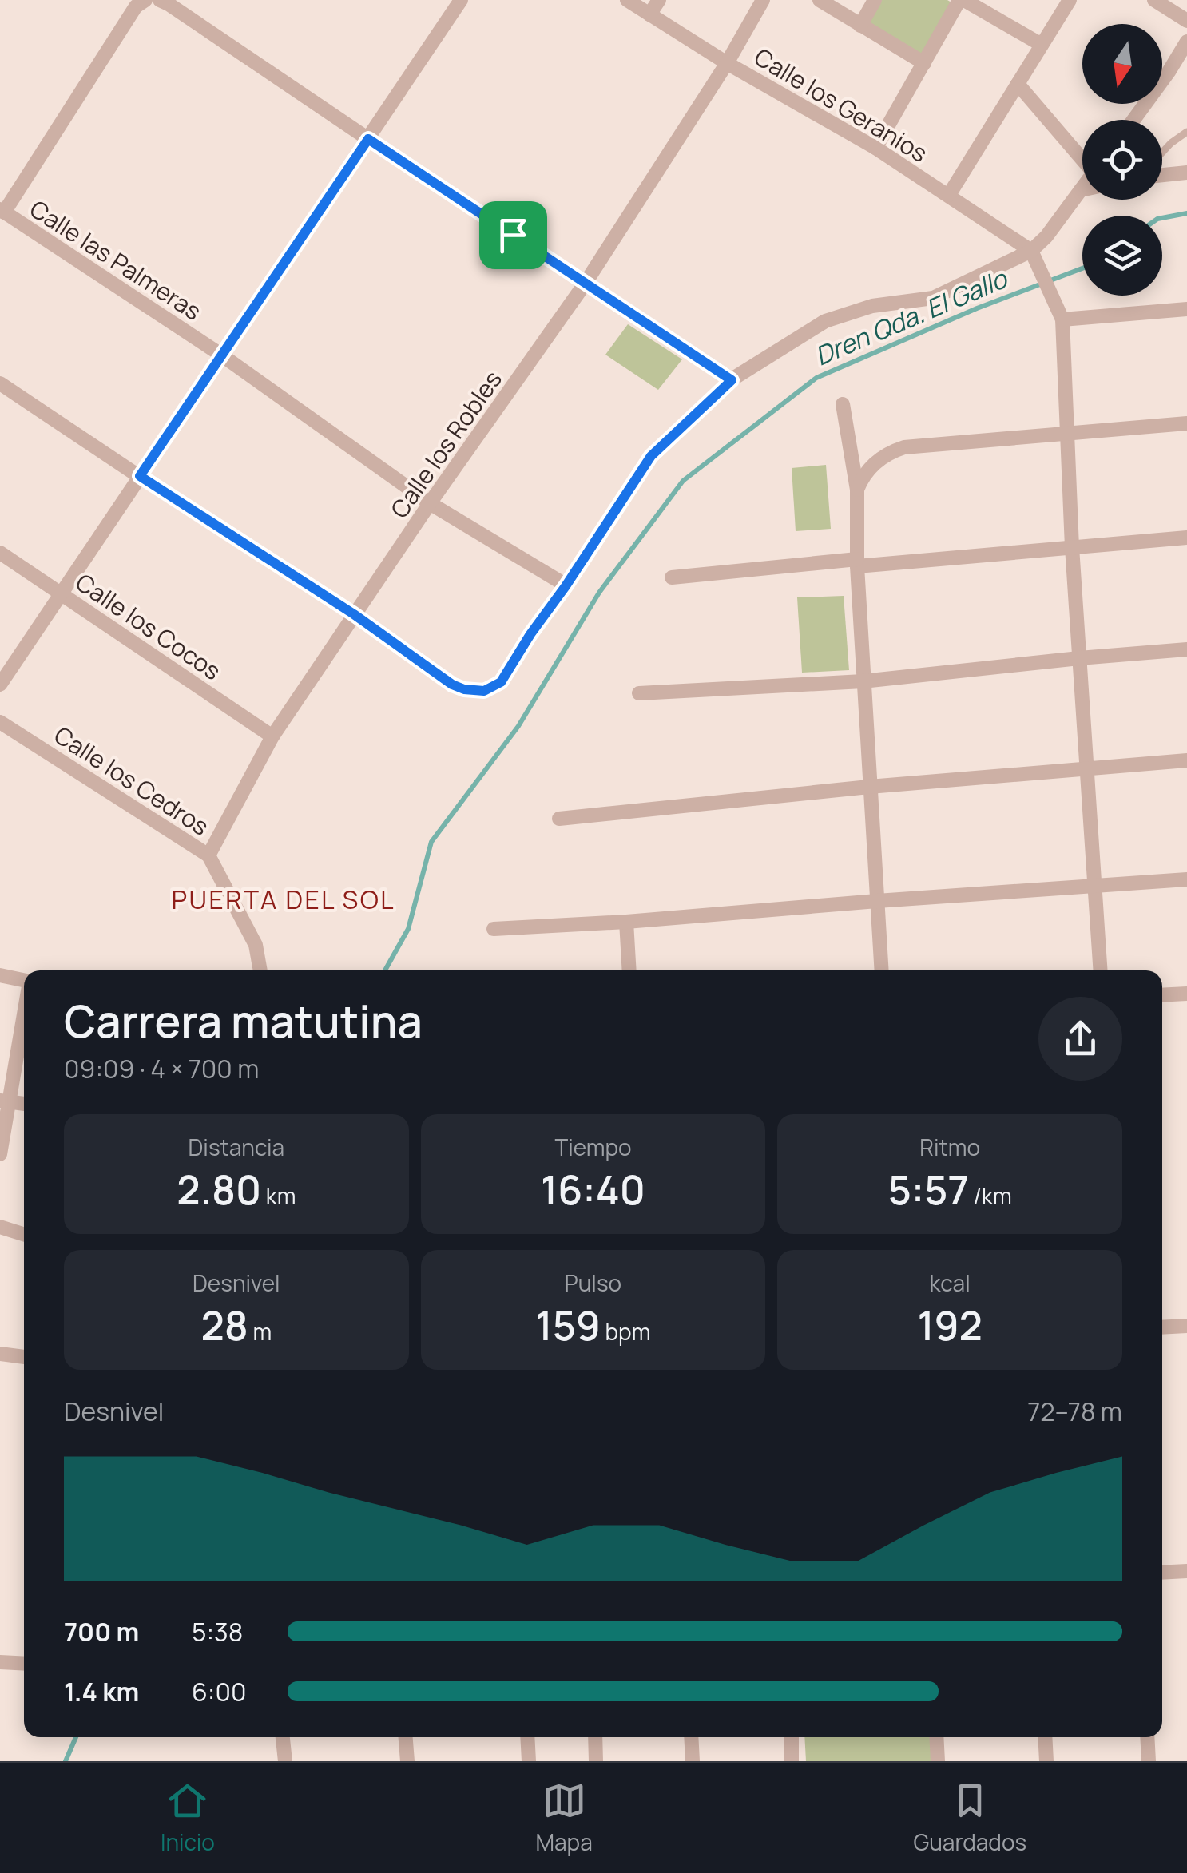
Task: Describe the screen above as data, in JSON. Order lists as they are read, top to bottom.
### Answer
{
  "streets": {
    "street": [
      "Calle los Geranios",
      "Calle las Palmeras",
      "Calle los Robles",
      "Calle los Cocos",
      "Calle los Cedros"
    ]
  },
  "crossings": [
    ["Calle los Geranios", "Calle los Robles"],
    ["Calle las Palmeras", "Calle los Robles"],
    ["Calle los Robles", "Calle los Cocos"],
    ["Calle los Robles", "Calle los Cedros"]
  ],
  "districts": ["PUERTA DEL SOL"],
  "water": ["Dren Qda. El Gallo"],
  "north": "bottom",
  "page": {
    "heading": ["Carrera matutina", "09:09 · 4 × 700 m"],
    "stats": [
      ["Distancia", "2.80 km"],
      ["Tiempo", "16:40"],
      ["Ritmo", "5:57 /km"],
      ["Desnivel", "28 m"],
      ["Pulso", "159 bpm"],
      ["kcal", "192"]
    ],
    "chart": ["Desnivel", "72–78 m"],
    "list": [
      {
        "name": "700 m",
        "note": "5:38"
      },
      {
        "name": "1.4 km",
        "note": "6:00"
      }
    ],
    "tabs": ["Inicio", "Mapa", "Guardados"]
  }
}
